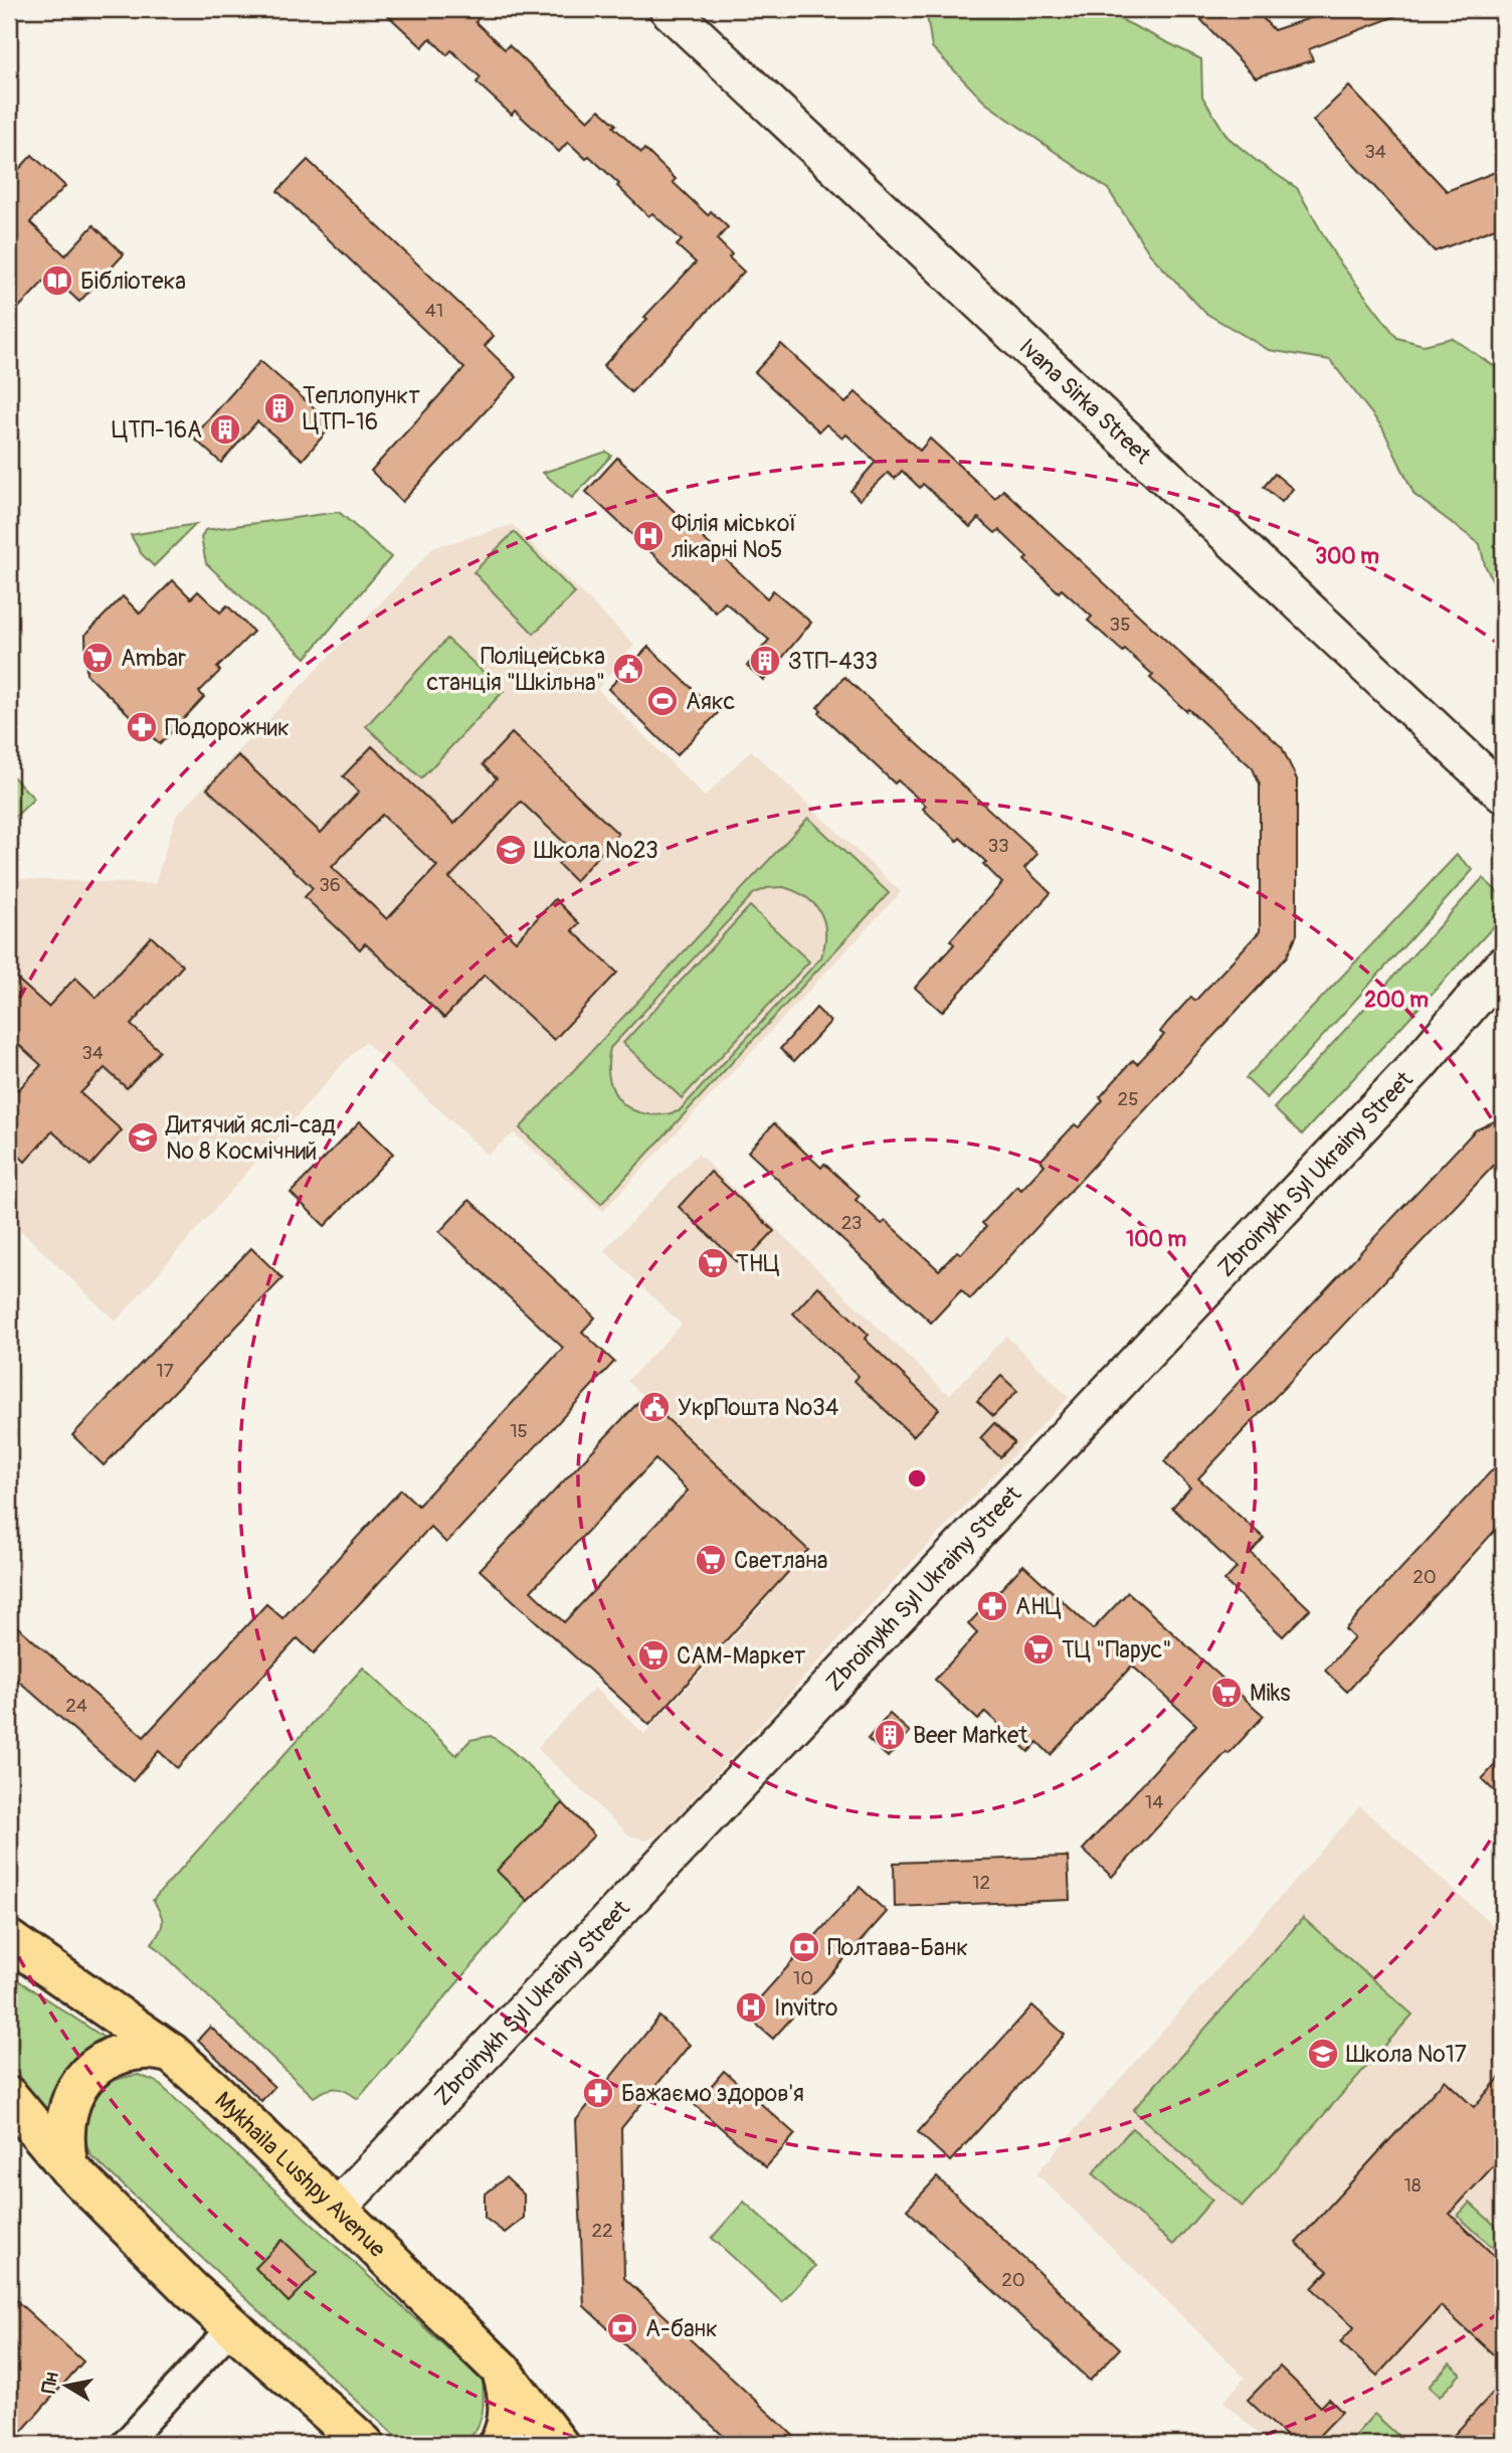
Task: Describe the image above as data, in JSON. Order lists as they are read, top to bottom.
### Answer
{
  "streets": {
    "main road": ["Mykhaila Lushpy Avenue"],
    "street": ["Ivana Sirka Street", "Zbroinykh Syl Ukrainy Street"]
  },
  "crossings": [
    ["Zbroinykh Syl Ukrainy Street", "Mykhaila Lushpy Avenue"]
  ],
  "places": {
    "library": ["Бібліотека"],
    "building": [
      "Теплопункт ЦТП-16",
      "ЦТП-16А",
      "ЗТП-433",
      "Beer Market"
    ],
    "hospital": ["Філія міської лікарні №5", "Invitro"],
    "supermarket": [
      "Ambar",
      "ТНЦ",
      "Светлана",
      "ТЦ \"Парус\"",
      "САМ-Маркет",
      "Miks"
    ],
    "public building": ["Поліцейська станція \"Шкільна\"", "УкрПошта №34"],
    "sports": ["Аякс"],
    "pharmacy": ["Подорожник", "АНЦ", "Бажаємо здоров'я"],
    "school or university": ["Школа №23", "Дитячий яслі-сад № 8 Космічний", "Школа №17"],
    "bank": ["Полтава-Банк", "А-банк"]
  },
  "house_numbers": [
    "34",
    "41",
    "35",
    "33",
    "36",
    "34",
    "25",
    "23",
    "17",
    "15",
    "20",
    "24",
    "14",
    "12",
    "10",
    "18",
    "22",
    "20"
  ],
  "north": "left",
  "rings": ["300 m", "200 m", "100 m"]
}
